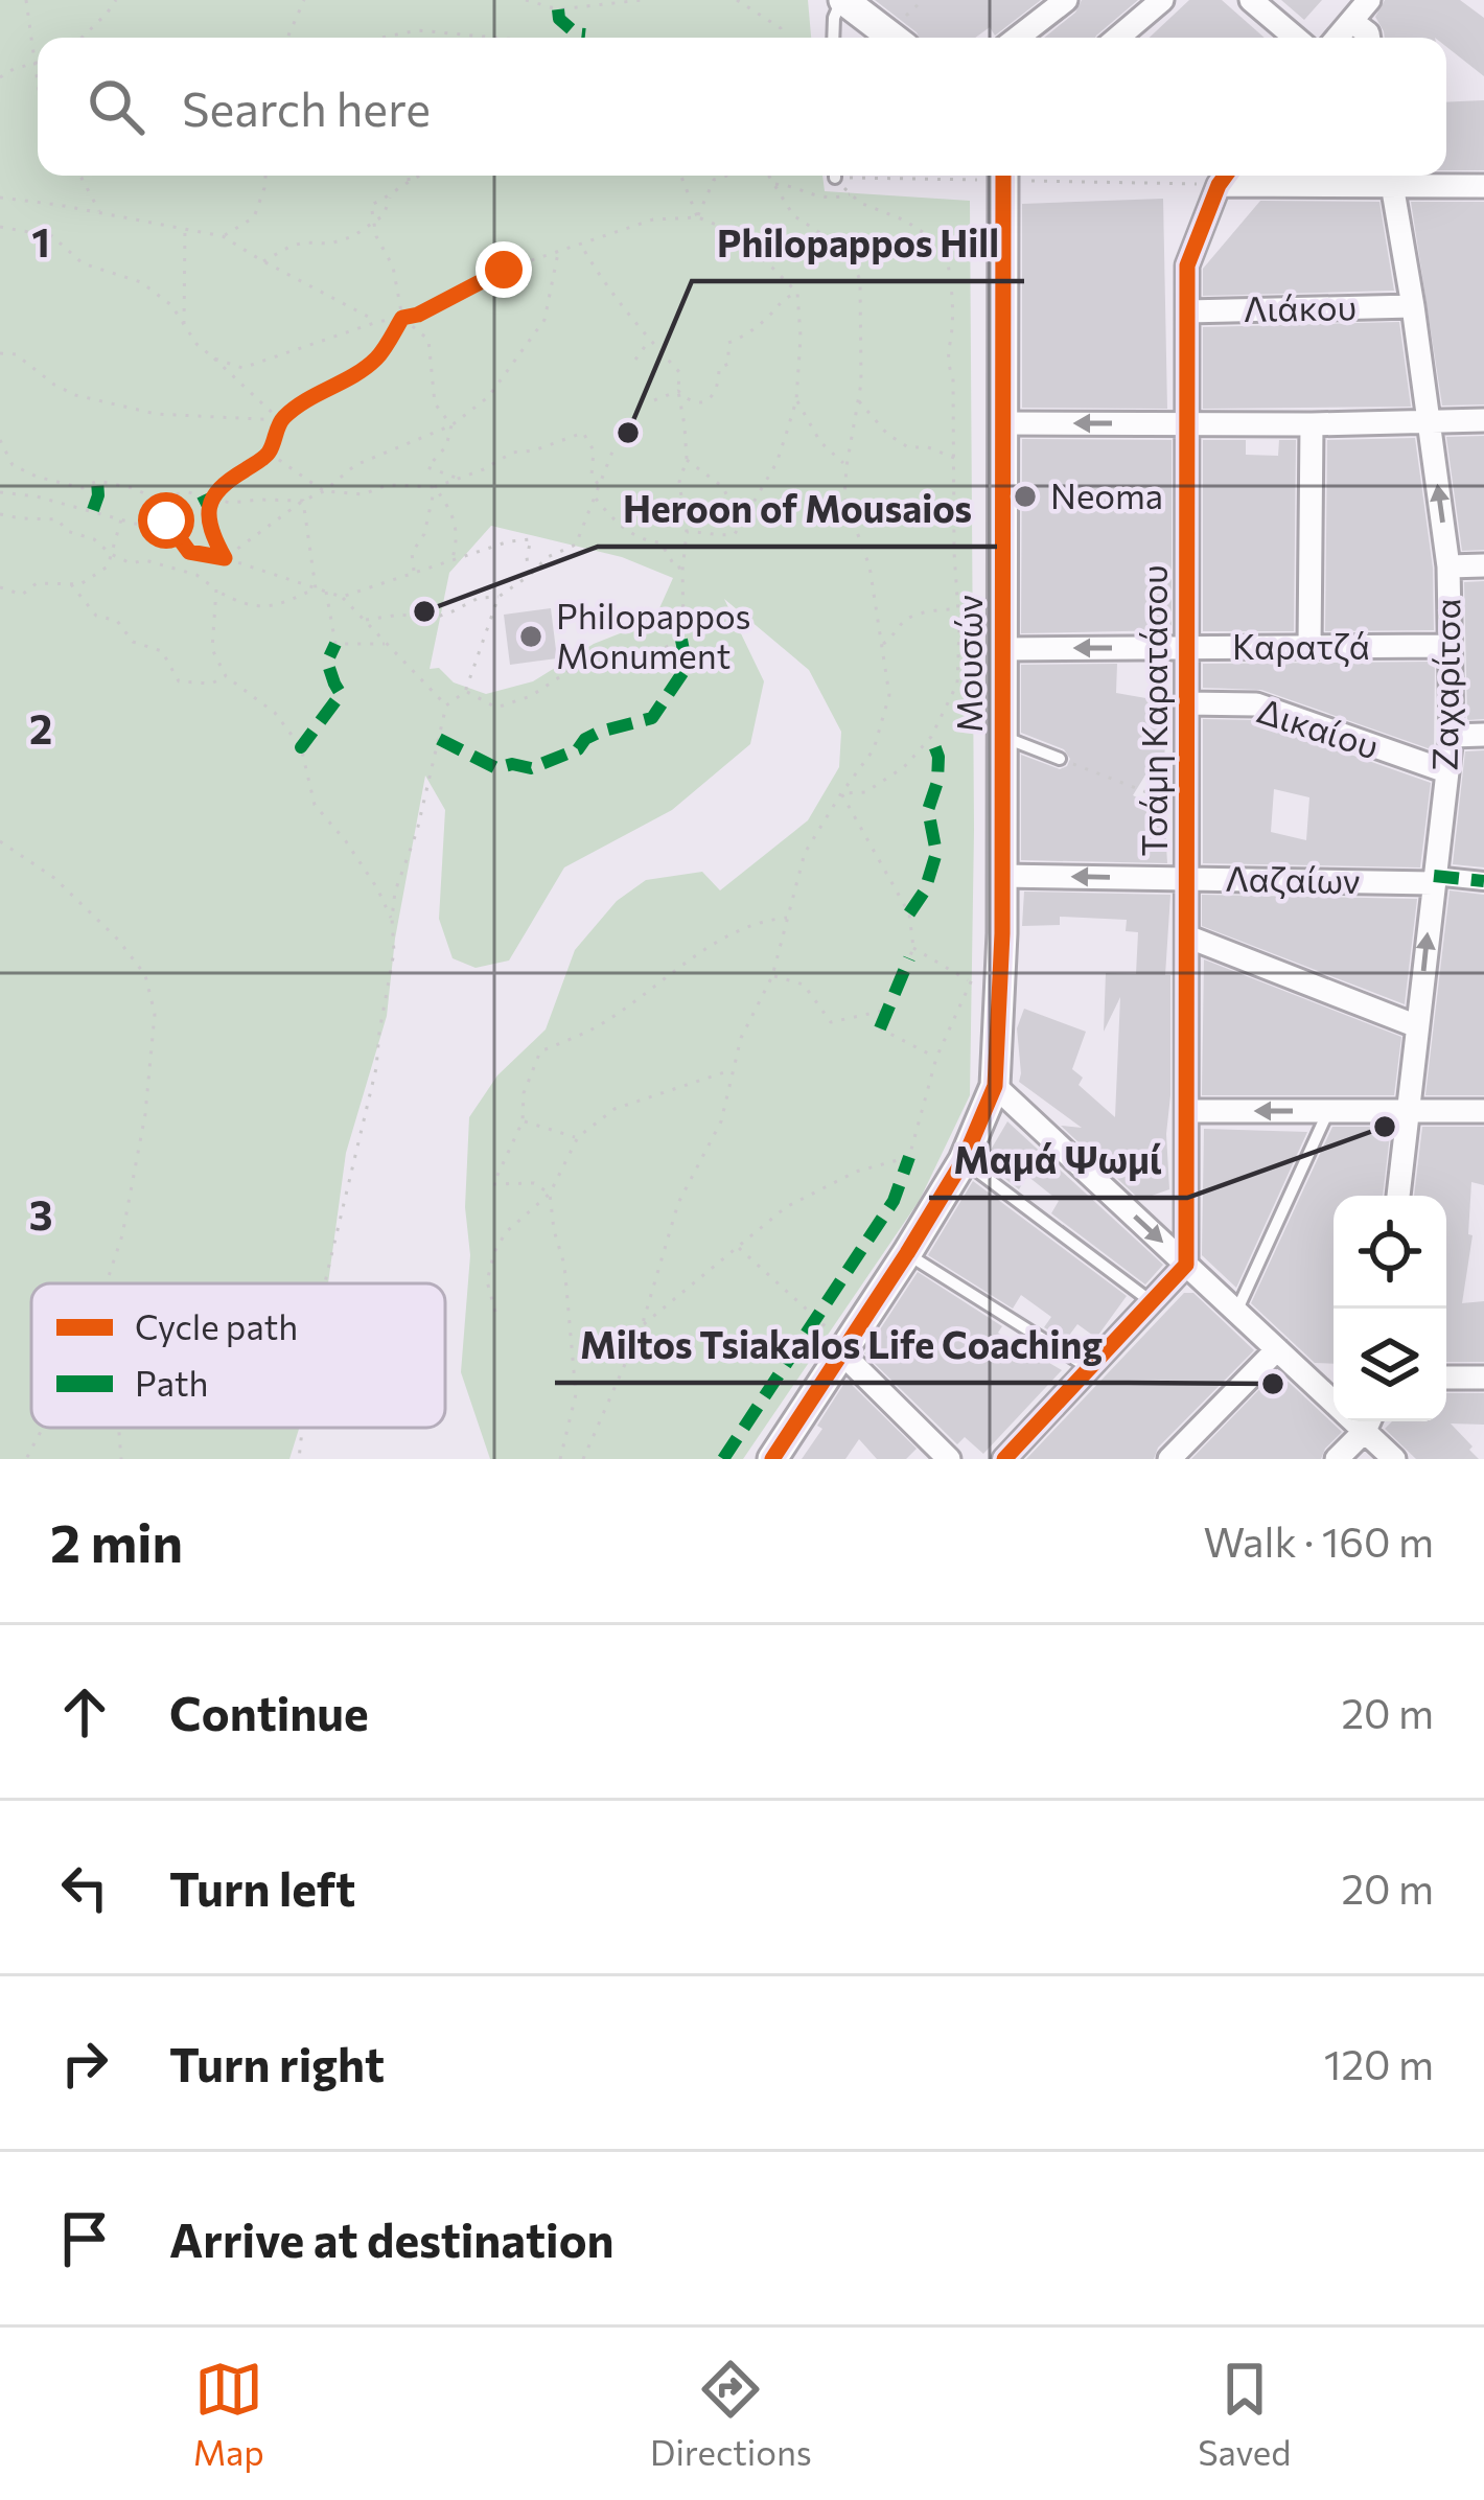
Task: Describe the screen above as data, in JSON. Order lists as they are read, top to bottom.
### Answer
{
  "streets": {
    "street": [
      "Λιάκου",
      "Καρατζά",
      "Μουσών",
      "Ζαχαρίτσα",
      "Τσάμη Καρατάσου",
      "Δικαίου",
      "Λαζαίων"
    ]
  },
  "crossings": [
    ["Λιάκου", "Ζαχαρίτσα"],
    ["Λιάκου", "Τσάμη Καρατάσου"],
    ["Καρατζά", "Μουσών"],
    ["Καρατζά", "Ζαχαρίτσα"],
    ["Καρατζά", "Τσάμη Καρατάσου"],
    ["Μουσών", "Λαζαίων"],
    ["Ζαχαρίτσα", "Δικαίου"],
    ["Ζαχαρίτσα", "Λαζαίων"],
    ["Τσάμη Καρατάσου", "Δικαίου"],
    ["Τσάμη Καρατάσου", "Λαζαίων"]
  ],
  "one_way": ["Καρατζά", "Λαζαίων"],
  "places": [
    "Philopappos Hill",
    "Neoma",
    "Heroon of Mousaios",
    "Philopappos Monument",
    "Μαμά Ψωμί",
    "Miltos Tsiakalos Life Coaching"
  ],
  "legend": ["Cycle path", "Path"],
  "page": {
    "search": "Search here",
    "heading": ["2 min", "Walk · 160 m"],
    "list": [
      ["Continue", "20 m"],
      ["Turn left", "20 m"],
      ["Turn right", "120 m"],
      "Arrive at destination"
    ],
    "nav": ["Map", "Directions", "Saved"]
  },
  "grid": {
    "rows": ["1", "2", "3"]
  }
}
